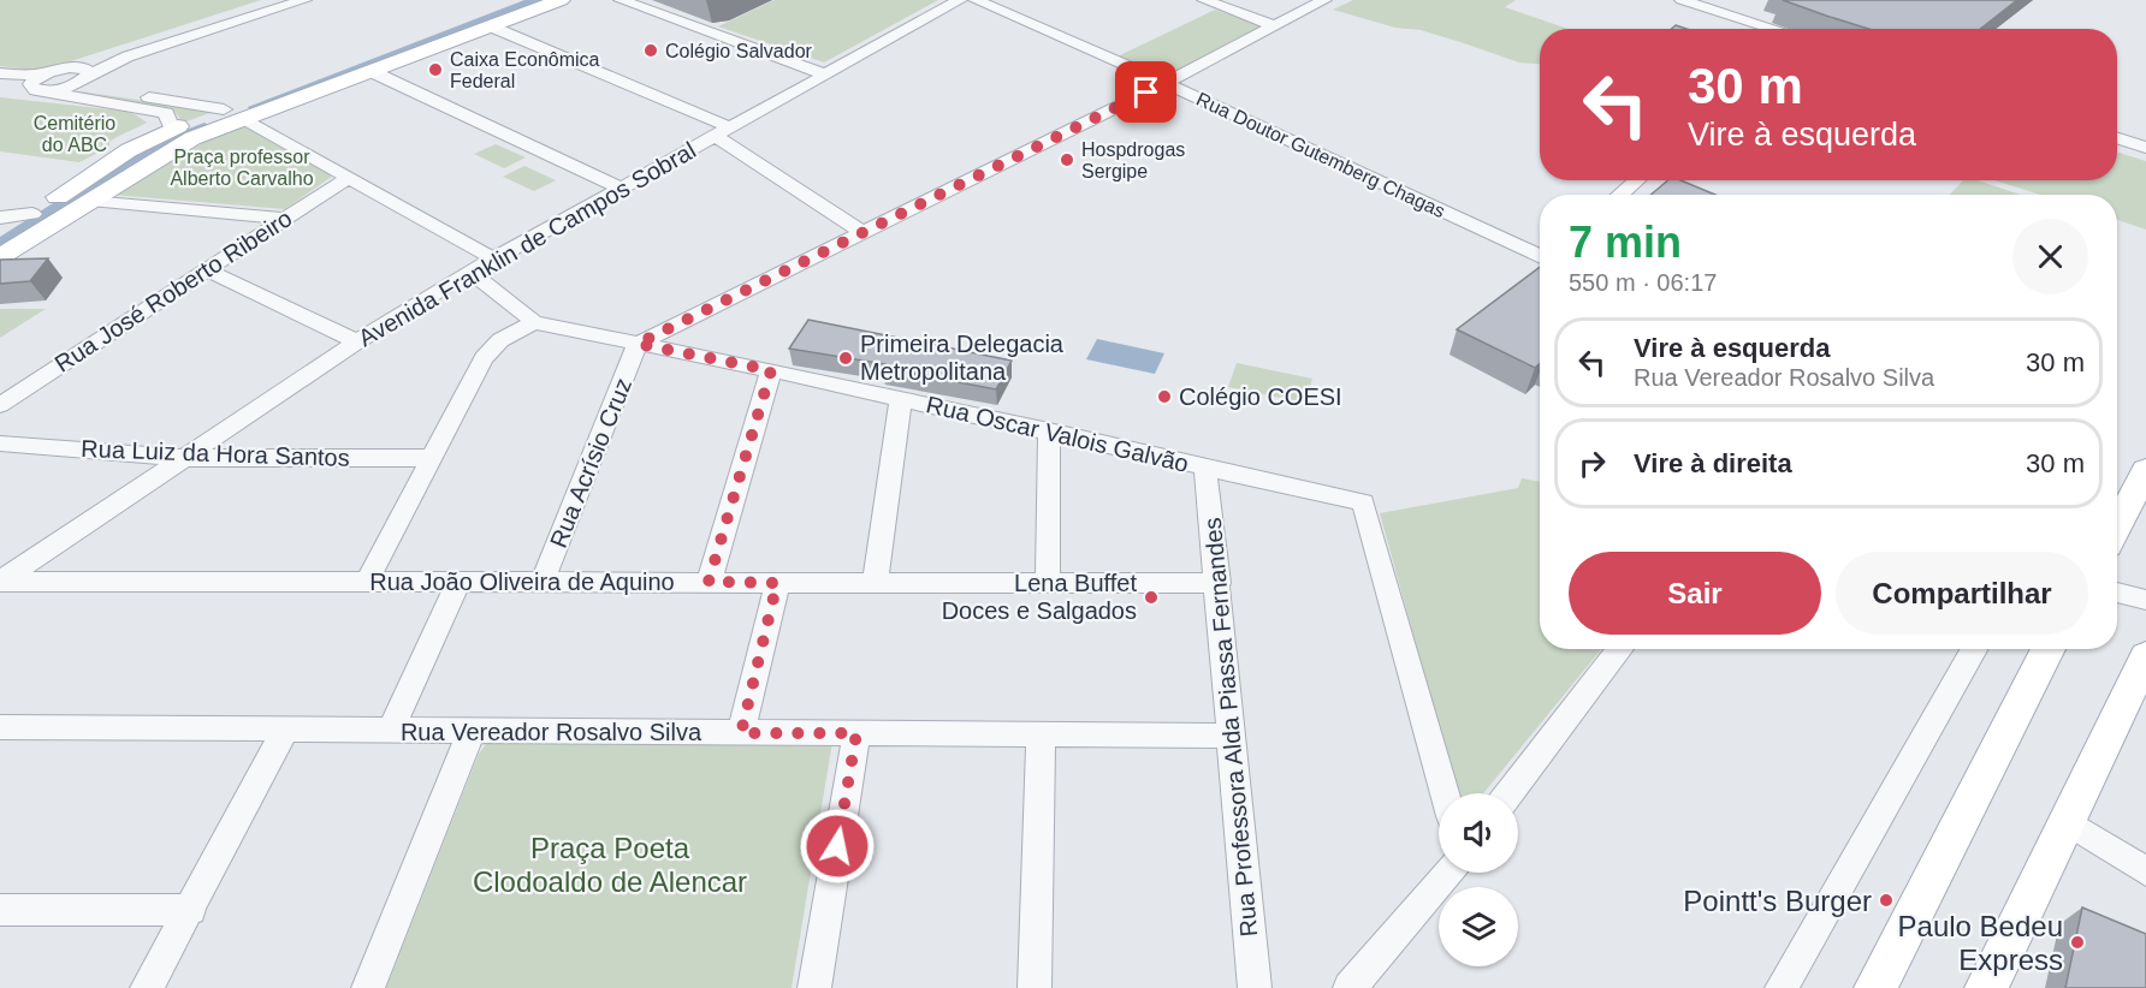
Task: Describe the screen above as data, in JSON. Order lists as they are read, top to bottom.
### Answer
{
  "streets": {
    "street": [
      "Rua Doutor Gutemberg Chagas",
      "Avenida Franklin de Campos Sobral",
      "Rua José Roberto Ribeiro",
      "Rua Oscar Valois Galvão",
      "Rua Luiz da Hora Santos",
      "Rua Acrísio Cruz",
      "Rua João Oliveira de Aquino",
      "Rua Professora Alda Piassa Fernandes",
      "Rua Vereador Rosalvo Silva"
    ]
  },
  "crossings": [
    ["Avenida Franklin de Campos Sobral", "Rua Oscar Valois Galvão"],
    ["Avenida Franklin de Campos Sobral", "Rua Luiz da Hora Santos"],
    ["Avenida Franklin de Campos Sobral", "Rua João Oliveira de Aquino"],
    ["Rua Oscar Valois Galvão", "Rua Acrísio Cruz"],
    ["Rua Oscar Valois Galvão", "Rua Professora Alda Piassa Fernandes"],
    ["Rua Acrísio Cruz", "Rua João Oliveira de Aquino"],
    ["Rua João Oliveira de Aquino", "Rua Professora Alda Piassa Fernandes"],
    ["Rua Professora Alda Piassa Fernandes", "Rua Vereador Rosalvo Silva"]
  ],
  "parks": ["Cemitério do ABC", "Praça professor Alberto Carvalho", "Praça Poeta Clodoaldo de Alencar"],
  "places": [
    "Colégio Salvador",
    "Caixa Econômica Federal",
    "Hospdrogas Sergipe",
    "Primeira Delegacia Metropolitana",
    "Colégio COESI",
    "Lena Buffet Doces e Salgados",
    "Pointt's Burger",
    "Paulo Bedeu Express"
  ],
  "page": {
    "turn": ["30 m", "Vire à esquerda"],
    "heading": ["7 min", "550 m · 06:17"],
    "list": [
      {
        "name": "Vire à esquerda",
        "note": "Rua Vereador Rosalvo Silva",
        "value": "30 m"
      },
      {
        "name": "Vire à direita",
        "value": "30 m"
      }
    ],
    "buttons": ["Sair", "Compartilhar"]
  }
}
